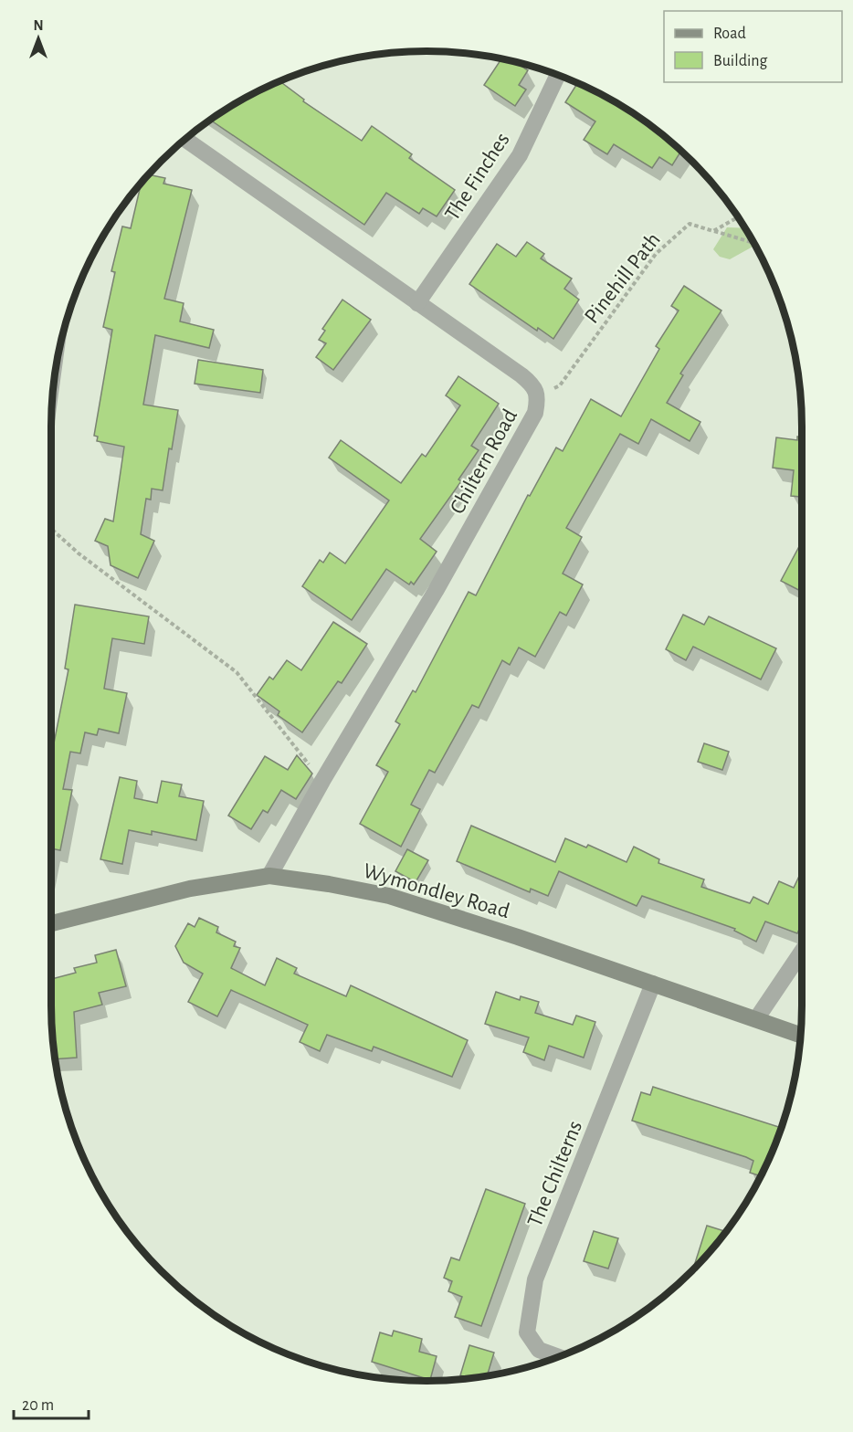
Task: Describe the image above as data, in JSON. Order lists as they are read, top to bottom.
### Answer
{
  "streets": {
    "street": [
      "The Finches",
      "Chiltern Road",
      "Wymondley Road",
      "The Chilterns"
    ],
    "path": ["Pinehill Path"]
  },
  "crossings": [
    ["The Finches", "Chiltern Road"],
    ["Pinehill Path", "Chiltern Road"],
    ["Chiltern Road", "Wymondley Road"],
    ["Wymondley Road", "The Chilterns"]
  ],
  "legend": ["Road", "Building"],
  "scale_bar": "20 m",
  "north": "top"
}
